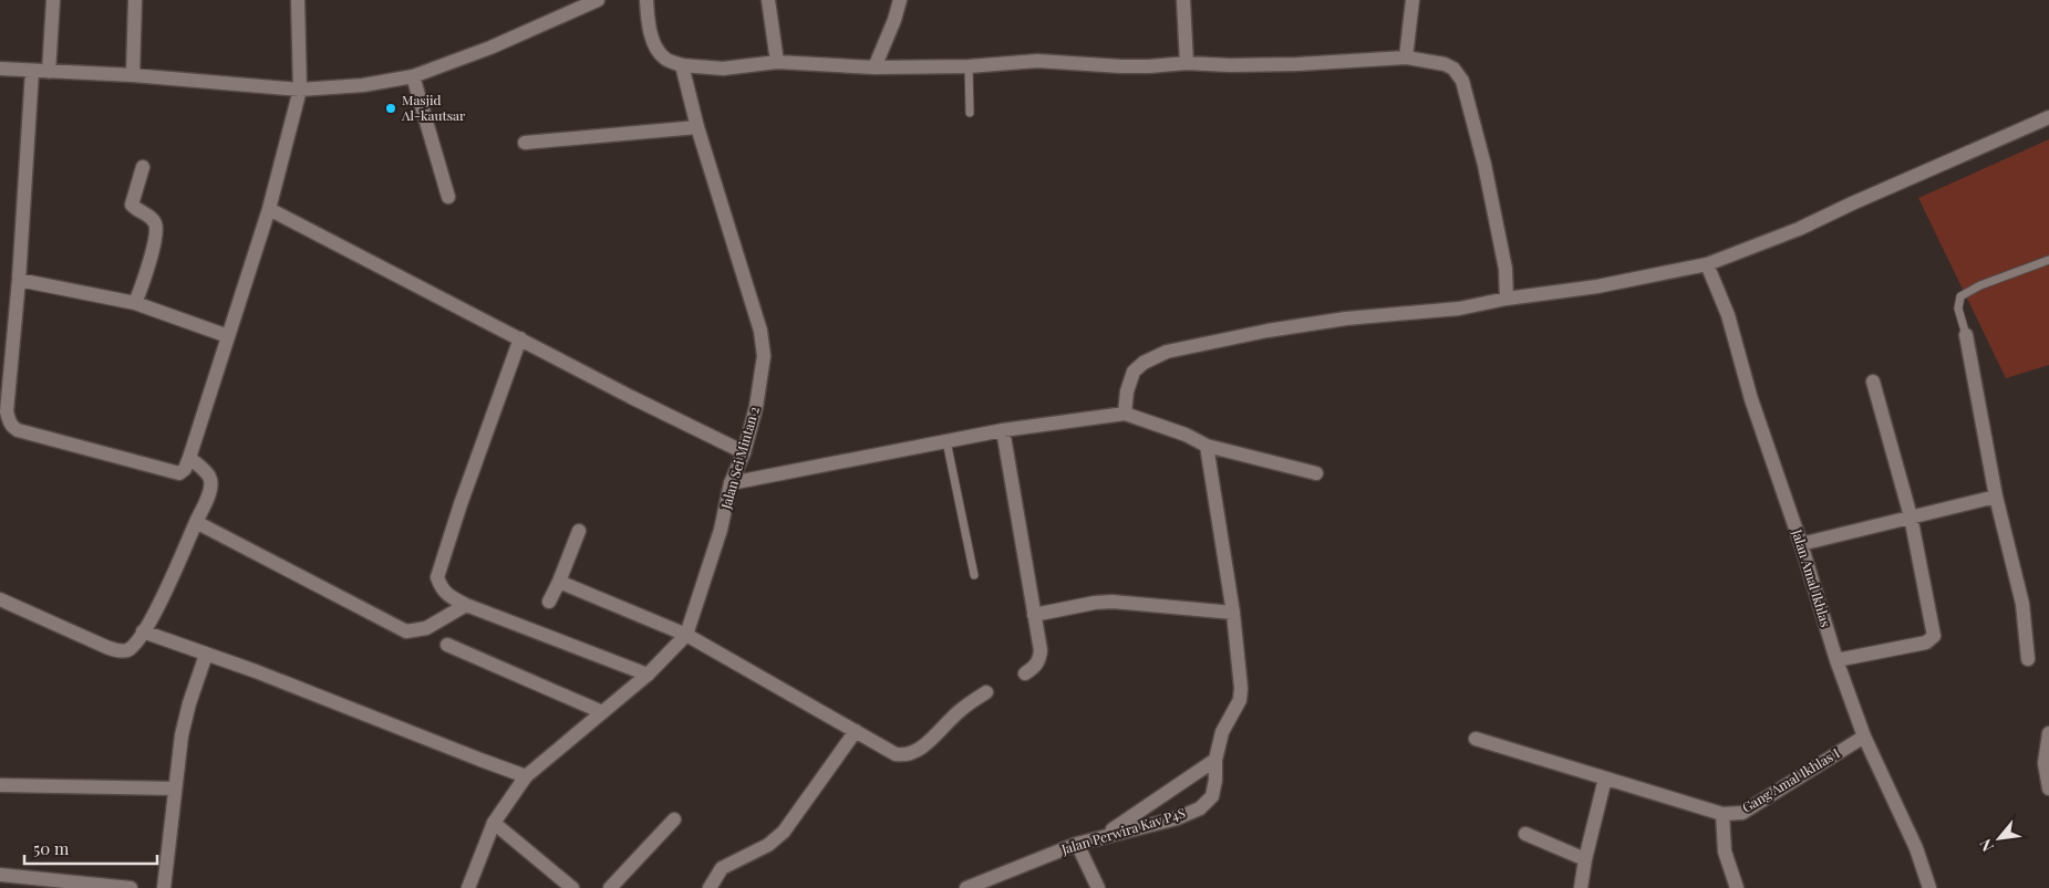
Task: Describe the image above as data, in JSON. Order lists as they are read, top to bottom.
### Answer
{
  "streets": {
    "street": [
      "Jalan Sei Mintan 2",
      "Jalan Amal Ikhlas",
      "Gang Amal Ikhlas I",
      "Jalan Perwira Kav P4S"
    ]
  },
  "crossings": [
    ["Jalan Amal Ikhlas", "Gang Amal Ikhlas I"]
  ],
  "places": ["Masjid Al-kautsar"],
  "scale_bar": "50 m",
  "north": "bottom left"
}
